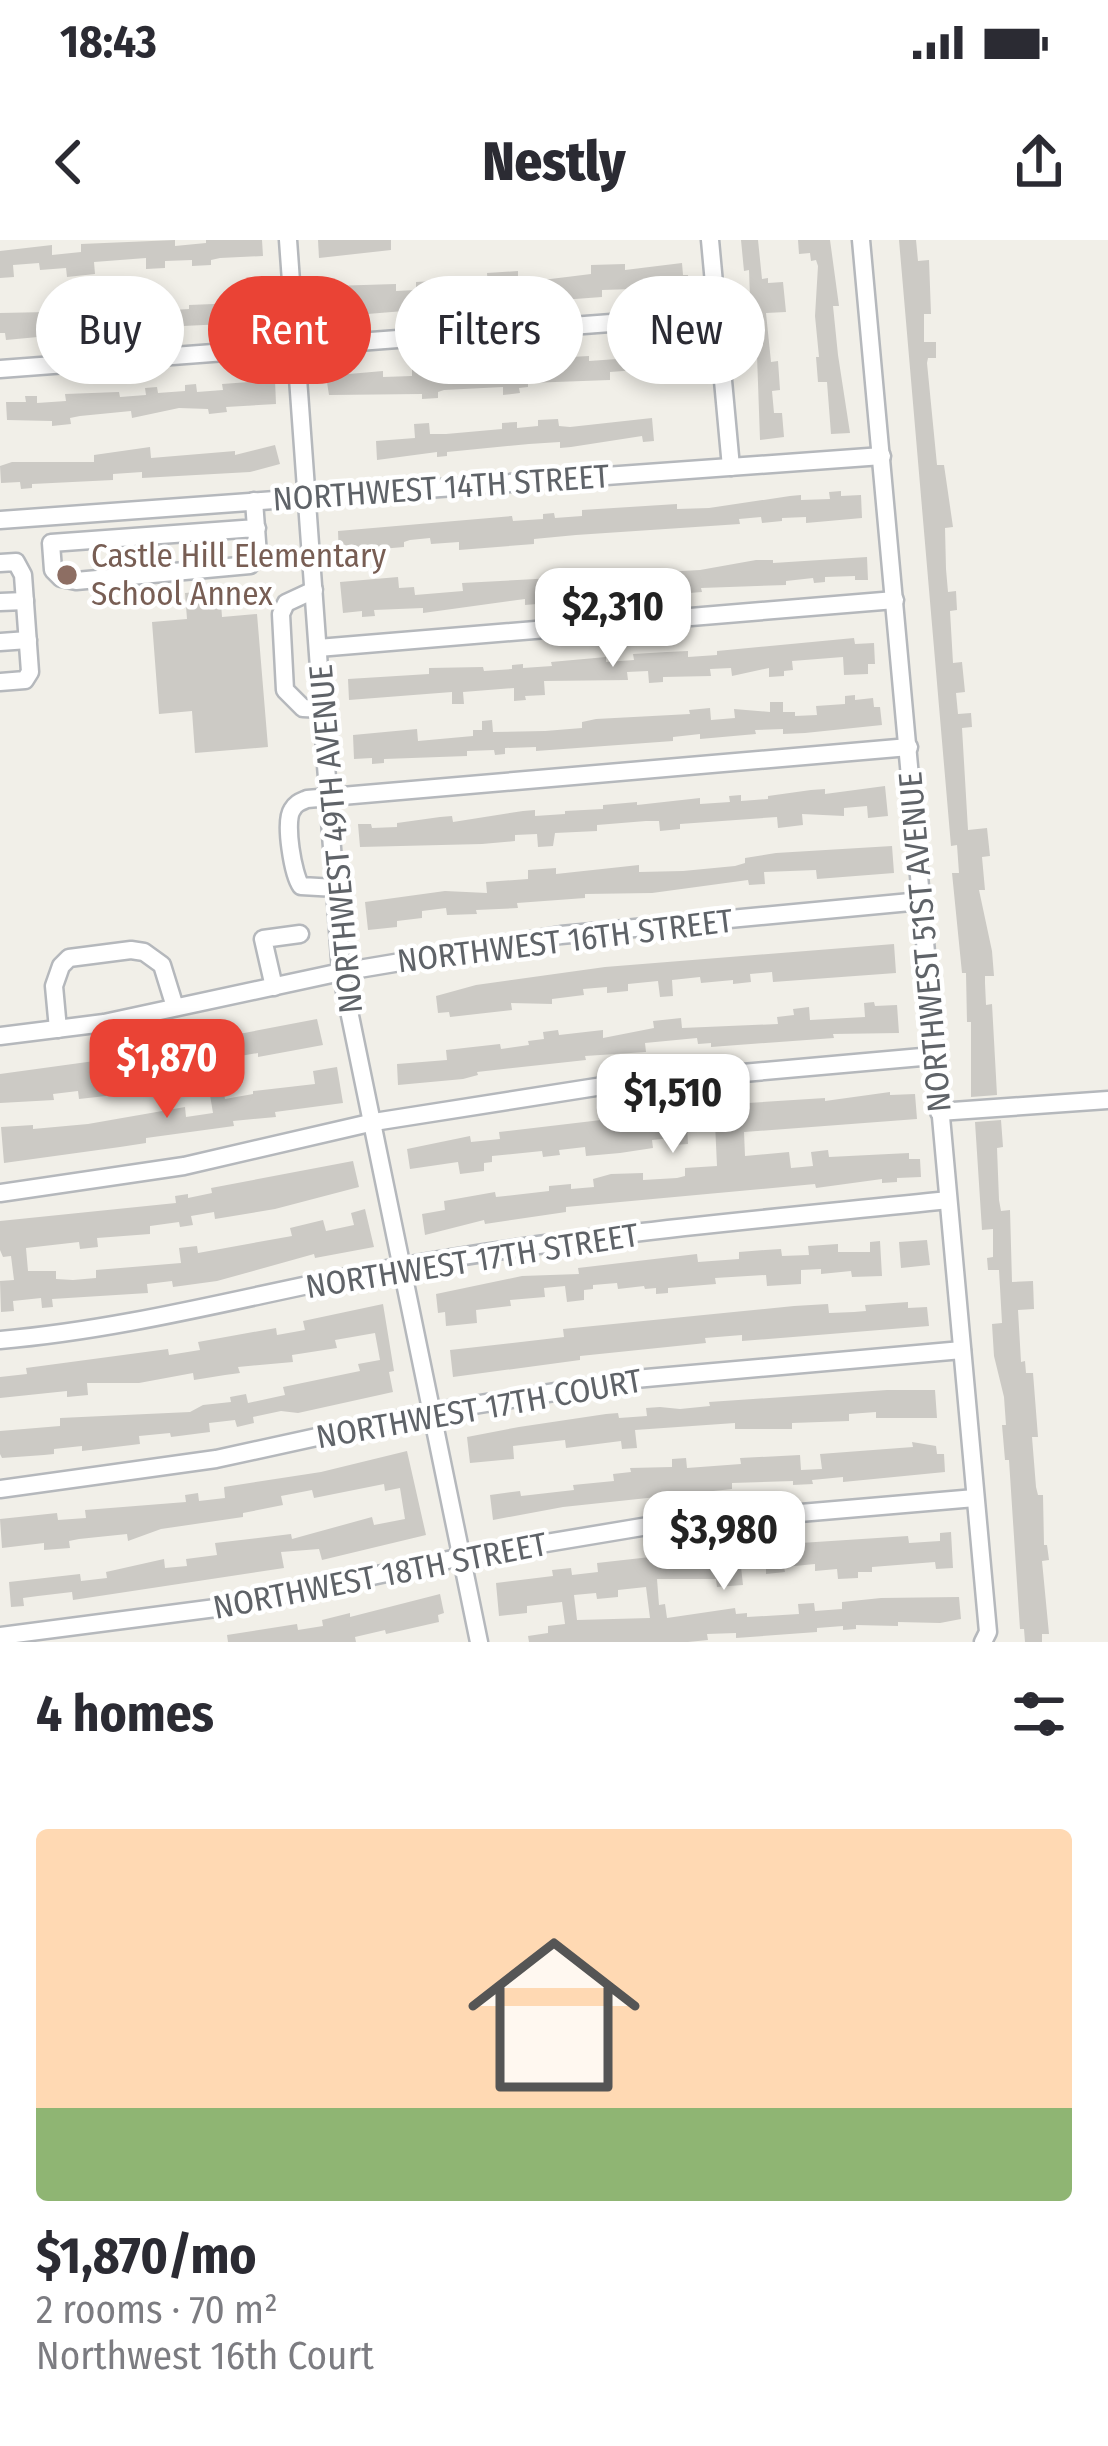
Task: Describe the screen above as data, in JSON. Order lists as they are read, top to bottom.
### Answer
{
  "streets": {
    "street": [
      "NORTHWEST 14TH STREET",
      "NORTHWEST 49TH AVENUE",
      "NORTHWEST 16TH STREET",
      "NORTHWEST 51ST AVENUE",
      "NORTHWEST 17TH STREET",
      "NORTHWEST 17TH COURT",
      "NORTHWEST 18TH STREET"
    ]
  },
  "crossings": [
    ["NORTHWEST 14TH STREET", "NORTHWEST 49TH AVENUE"],
    ["NORTHWEST 14TH STREET", "NORTHWEST 51ST AVENUE"],
    ["NORTHWEST 49TH AVENUE", "NORTHWEST 16TH STREET"],
    ["NORTHWEST 49TH AVENUE", "NORTHWEST 17TH STREET"],
    ["NORTHWEST 49TH AVENUE", "NORTHWEST 17TH COURT"],
    ["NORTHWEST 49TH AVENUE", "NORTHWEST 18TH STREET"],
    ["NORTHWEST 16TH STREET", "NORTHWEST 51ST AVENUE"],
    ["NORTHWEST 51ST AVENUE", "NORTHWEST 17TH STREET"],
    ["NORTHWEST 51ST AVENUE", "NORTHWEST 17TH COURT"],
    ["NORTHWEST 51ST AVENUE", "NORTHWEST 18TH STREET"]
  ],
  "places": ["Castle Hill Elementary School Annex"],
  "page": {
    "status": "18:43",
    "header": "Nestly",
    "chip": [
      "Buy",
      "Rent",
      "Filters",
      "New"
    ],
    "price": [
      "$2,310",
      "$1,870",
      "$1,510",
      "$3,980"
    ],
    "heading": "4 homes",
    "list": [
      {
        "name": "$1,870/mo",
        "note": "2 rooms · 70 m² · Northwest 16th Court"
      }
    ]
  }
}
